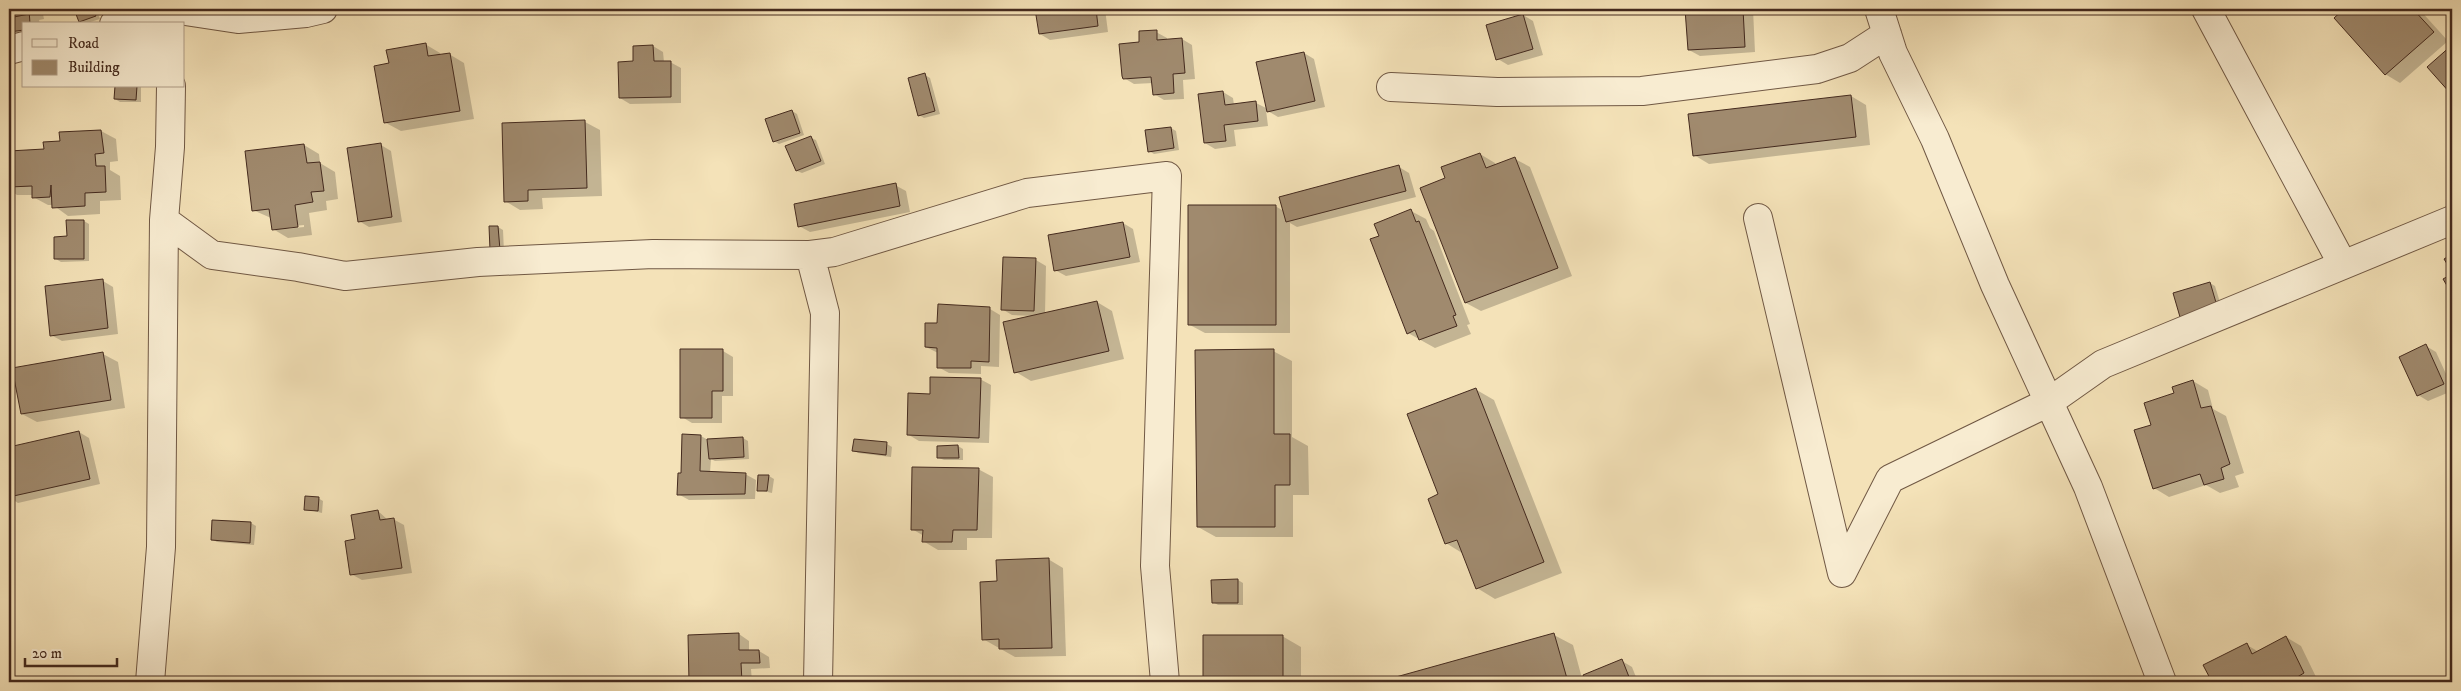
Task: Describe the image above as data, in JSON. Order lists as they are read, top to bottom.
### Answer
{
  "legend": ["Road", "Building"],
  "scale_bar": "20 m"
}
